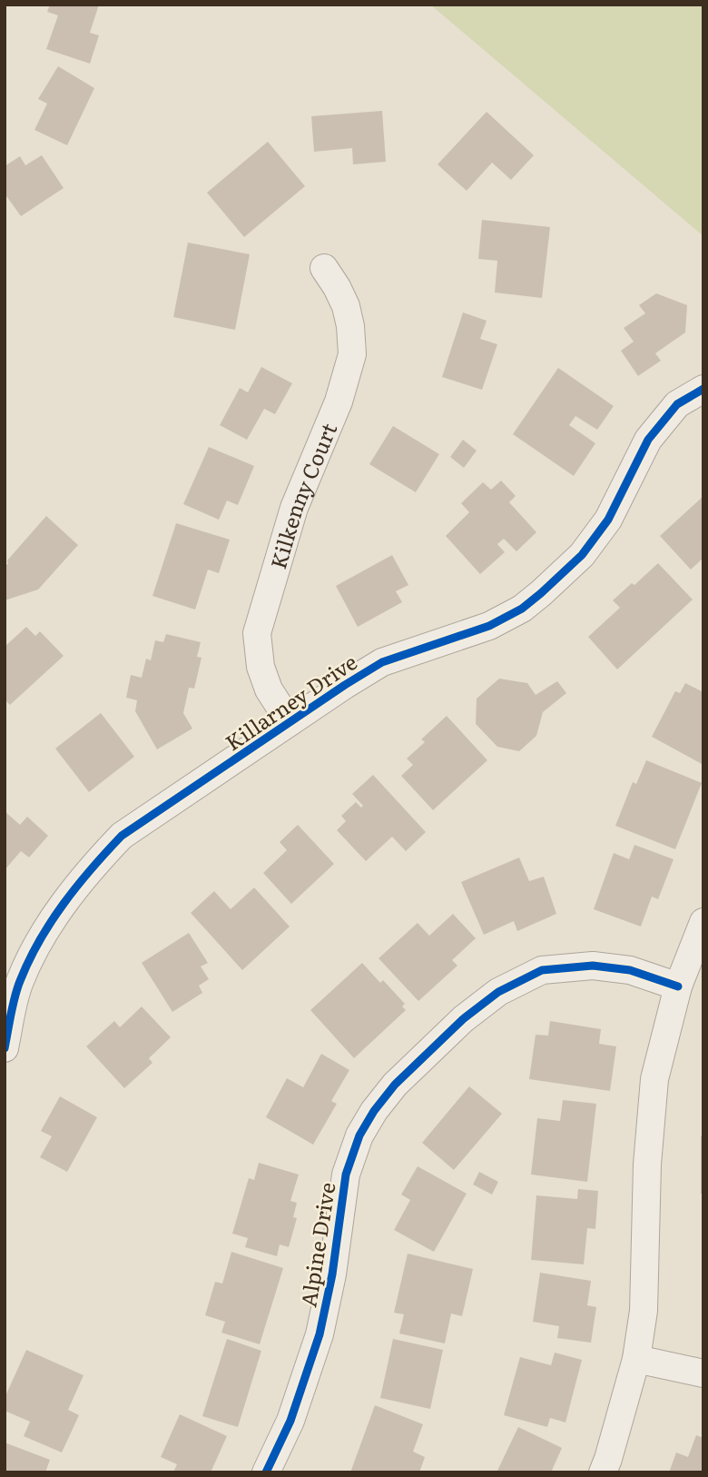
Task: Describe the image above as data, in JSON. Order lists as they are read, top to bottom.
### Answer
{
  "streets": {
    "street": ["Kilkenny Court", "Killarney Drive", "Alpine Drive"]
  },
  "crossings": [
    ["Kilkenny Court", "Killarney Drive"]
  ]
}
